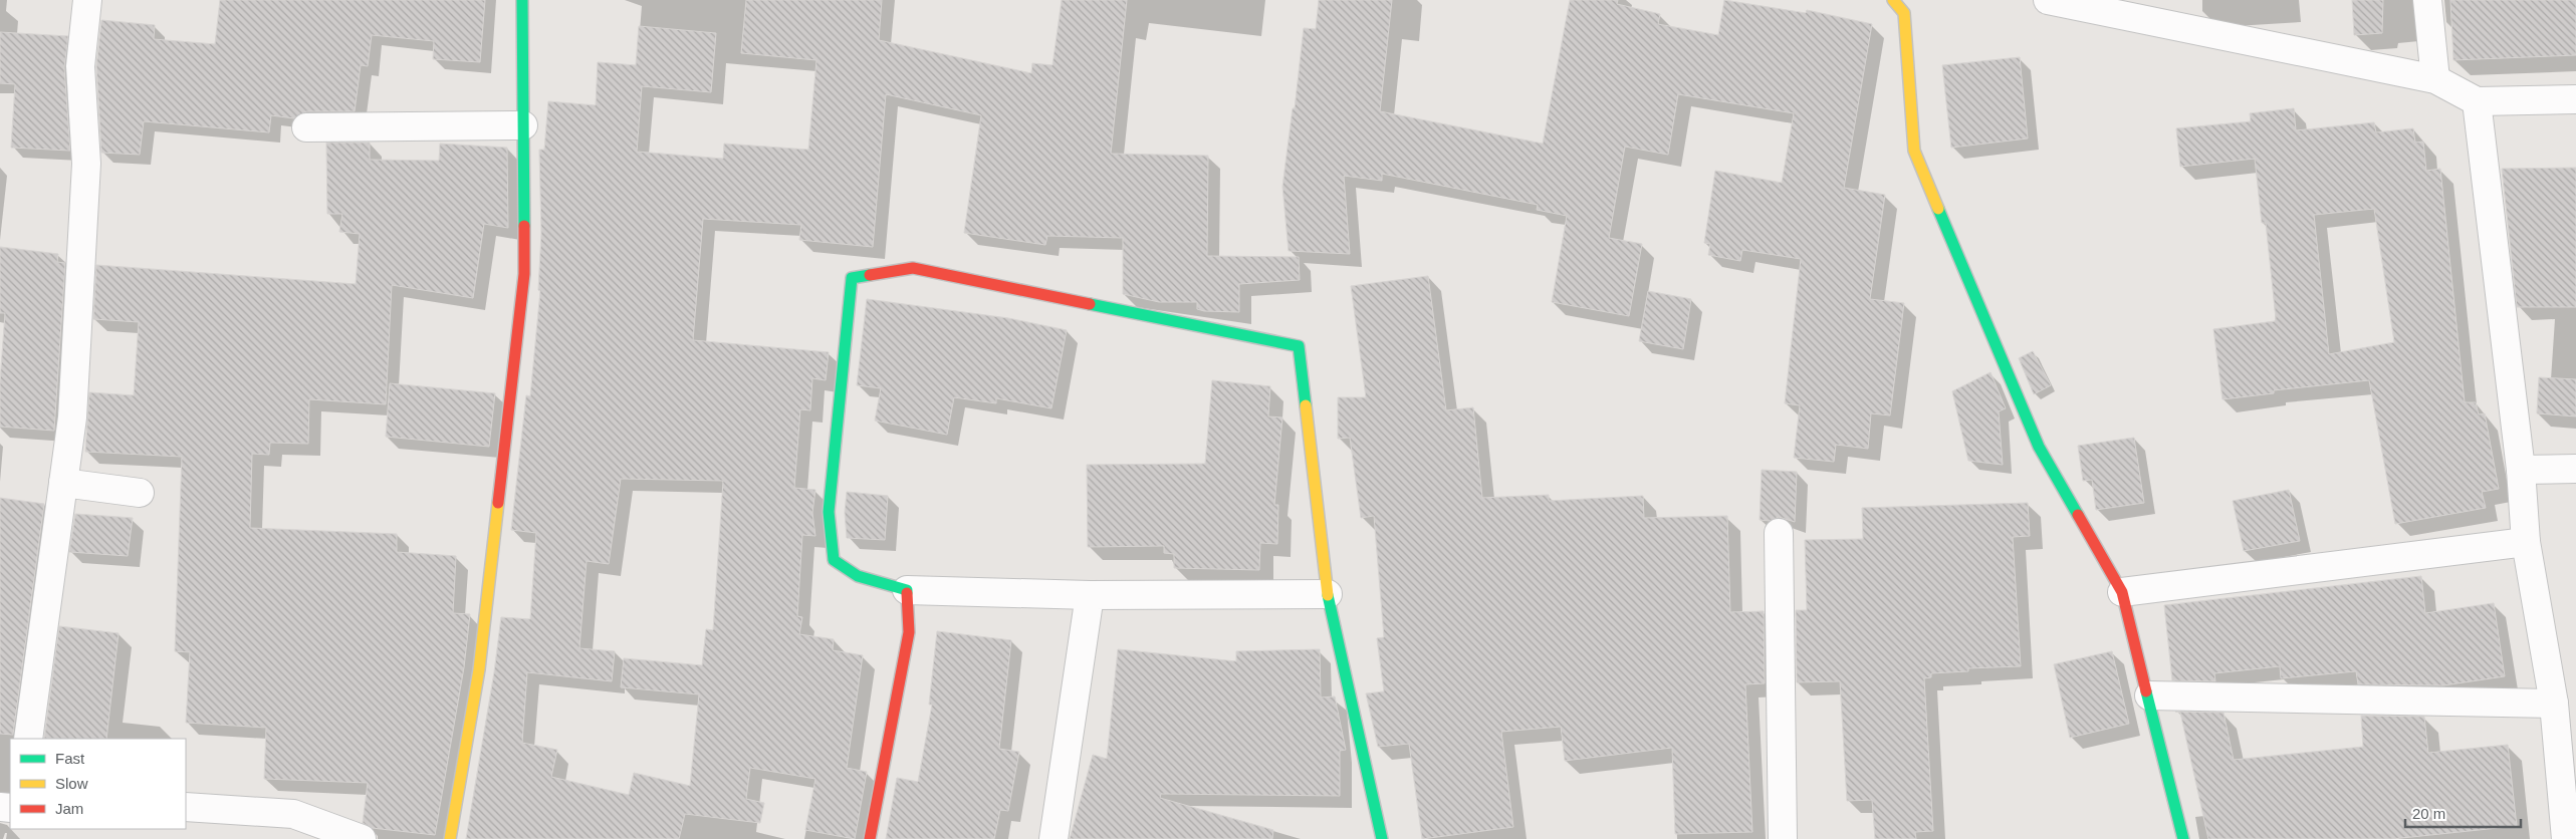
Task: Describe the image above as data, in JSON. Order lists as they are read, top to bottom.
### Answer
{
  "legend": ["Fast", "Slow", "Jam"],
  "scale_bar": "20 m"
}
